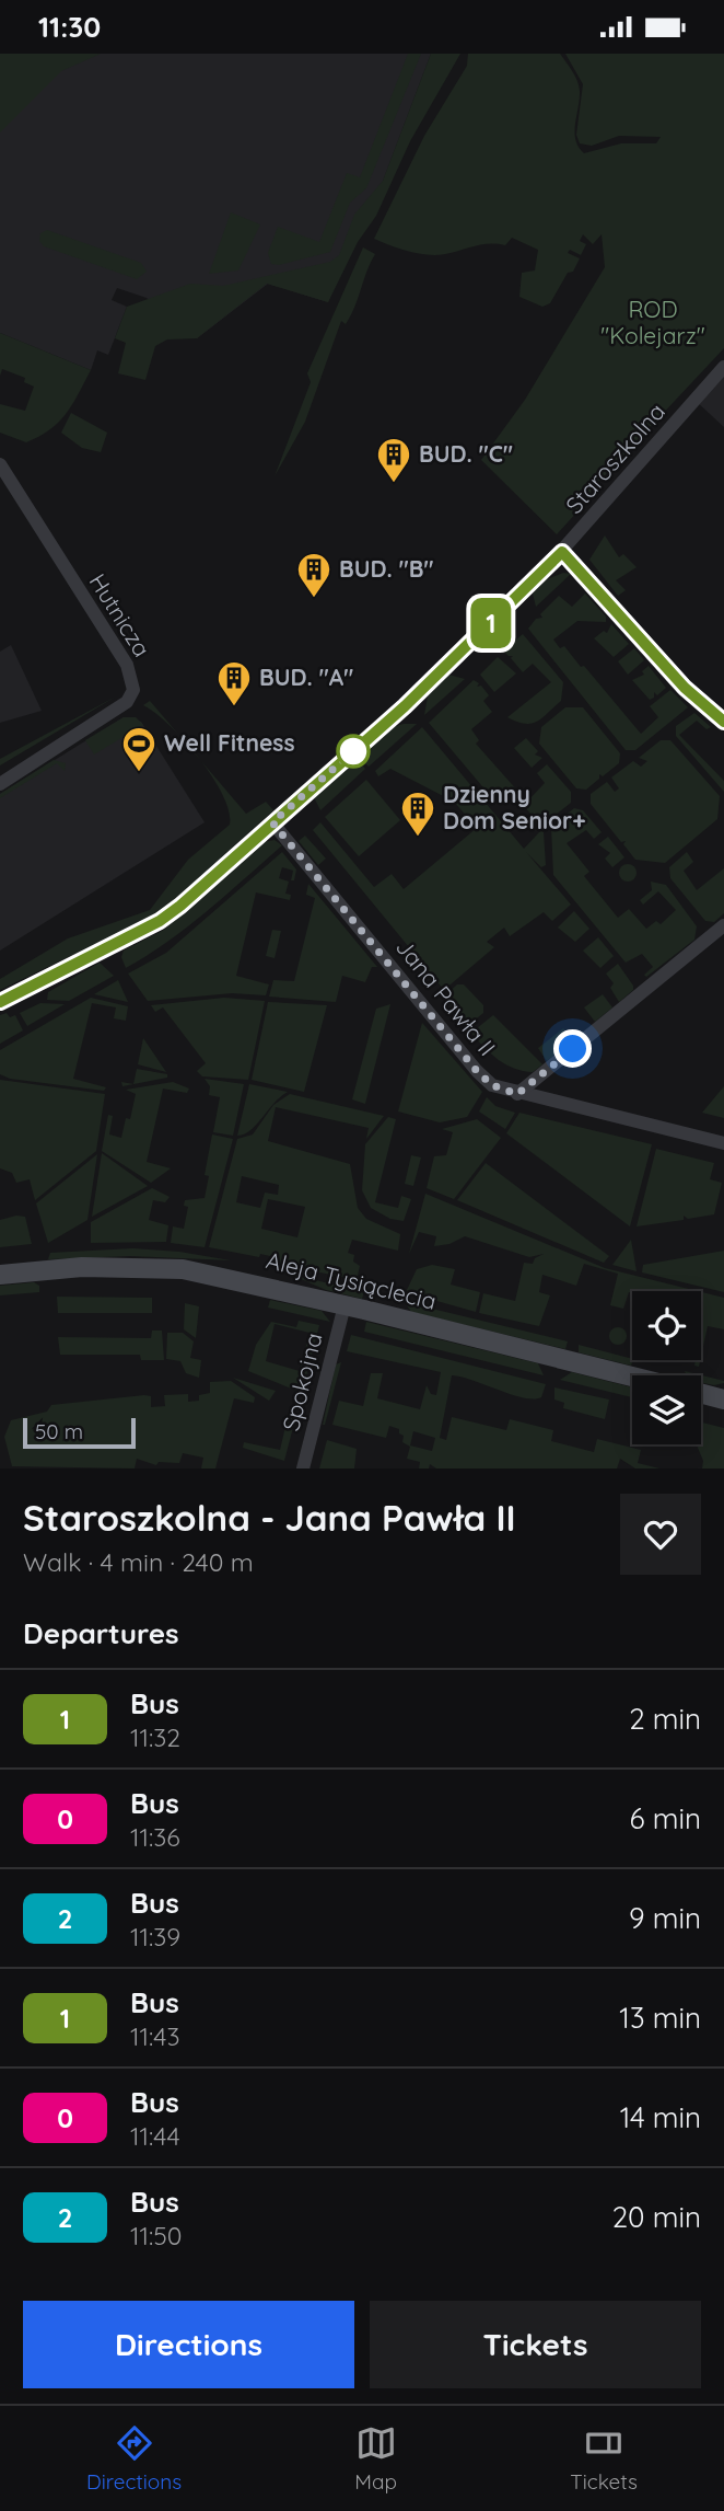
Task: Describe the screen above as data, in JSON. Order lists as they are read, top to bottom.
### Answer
{
  "streets": {
    "street": [
      "Staroszkolna",
      "Hutnicza",
      "Jana Pawła II",
      "Aleja Tysiąclecia",
      "Spokojna"
    ]
  },
  "crossings": [
    ["Staroszkolna", "Jana Pawła II"],
    ["Aleja Tysiąclecia", "Spokojna"]
  ],
  "parks": ["ROD \"Kolejarz\""],
  "places": {
    "building": [
      "BUD. \"C\"",
      "BUD. \"B\"",
      "BUD. \"A\"",
      "Dzienny Dom Senior+"
    ],
    "sports": ["Well Fitness"]
  },
  "lines": ["bus line 1"],
  "scale_bar": "50 m",
  "page": {
    "status": "11:30",
    "on_map": "1",
    "scale": "50 m",
    "heading": [
      ["Staroszkolna - Jana Pawła II", "Walk · 4 min · 240 m"],
      "Departures"
    ],
    "list": [
      {
        "mark": "1",
        "name": "Bus",
        "note": "11:32",
        "value": "2 min"
      },
      {
        "mark": "0",
        "name": "Bus",
        "note": "11:36",
        "value": "6 min"
      },
      {
        "mark": "2",
        "name": "Bus",
        "note": "11:39",
        "value": "9 min"
      },
      {
        "mark": "1",
        "name": "Bus",
        "note": "11:43",
        "value": "13 min"
      },
      {
        "mark": "0",
        "name": "Bus",
        "note": "11:44",
        "value": "14 min"
      },
      {
        "mark": "2",
        "name": "Bus",
        "note": "11:50",
        "value": "20 min"
      }
    ],
    "buttons": ["Directions", "Tickets"],
    "tabs": ["Directions", "Map", "Tickets"]
  }
}
